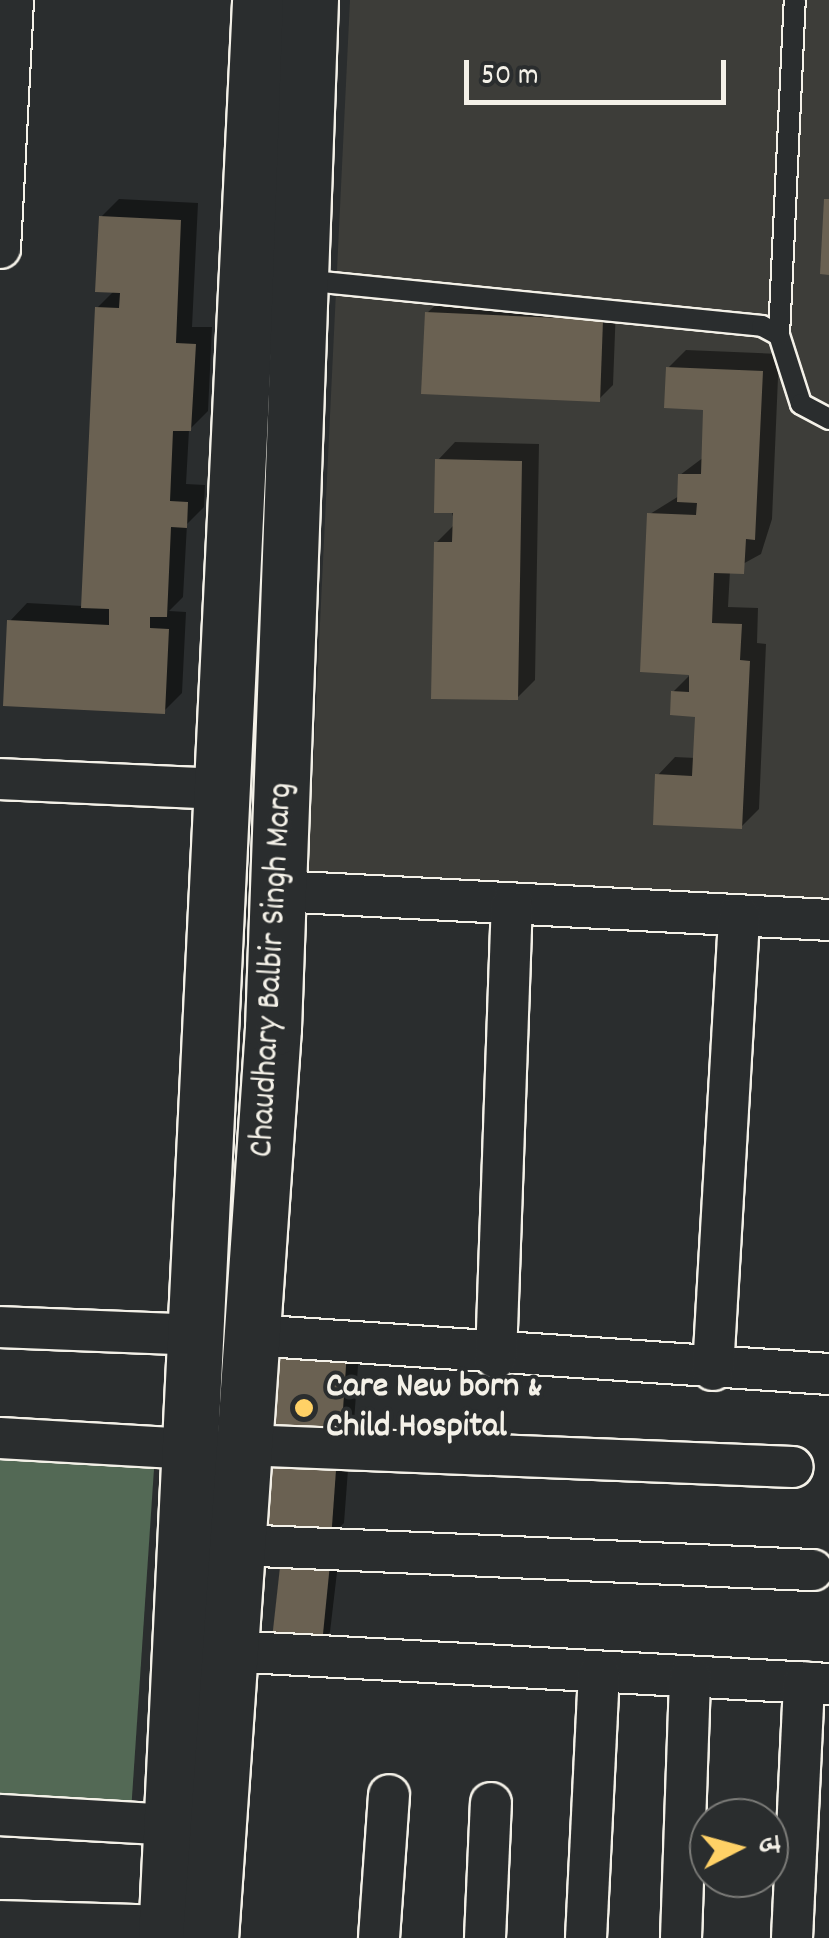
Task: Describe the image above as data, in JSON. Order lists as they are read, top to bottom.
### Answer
{
  "streets": {
    "street": ["Chaudhary Balbir Singh Marg"]
  },
  "places": ["Care New born & Child Hospital"],
  "scale_bar": "50 m",
  "north": "right"
}
